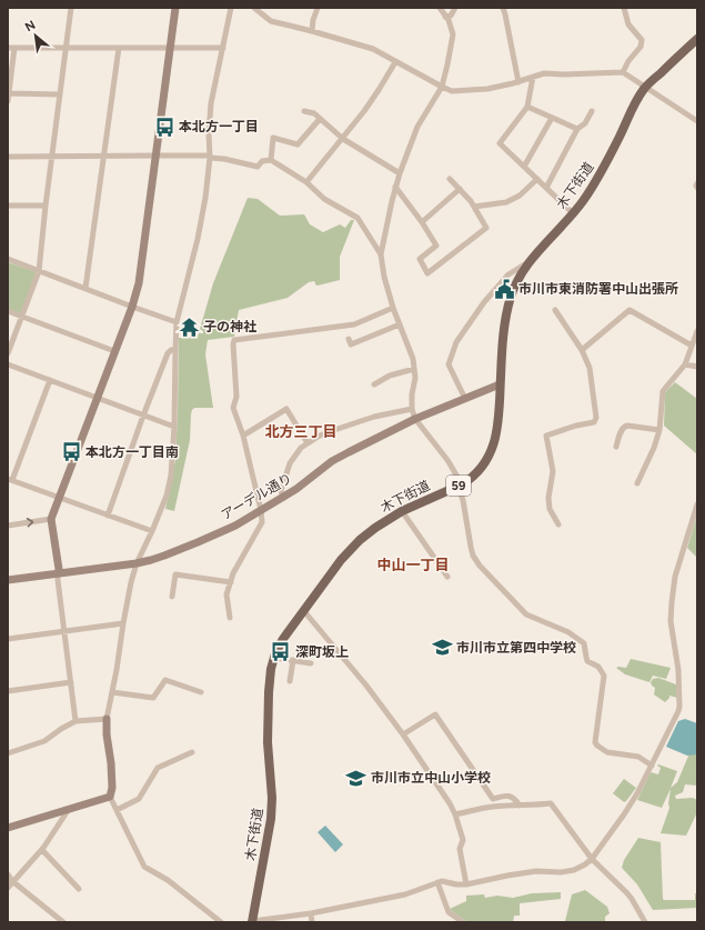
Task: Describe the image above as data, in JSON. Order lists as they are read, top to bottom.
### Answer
{
  "streets": {
    "main road": ["木下街道", "59"],
    "street": ["アーデル通り"]
  },
  "crossings": [
    ["木下街道", "アーデル通り"]
  ],
  "districts": ["北方三丁目", "中山一丁目"],
  "places": {
    "bus stop": ["本北方一丁目", "本北方一丁目南", "深町坂上"],
    "public building": ["市川市東消防署中山出張所"],
    "temple": ["子の神社"],
    "school or university": ["市川市立第四中学校", "市川市立中山小学校"]
  },
  "north": "top left"
}
